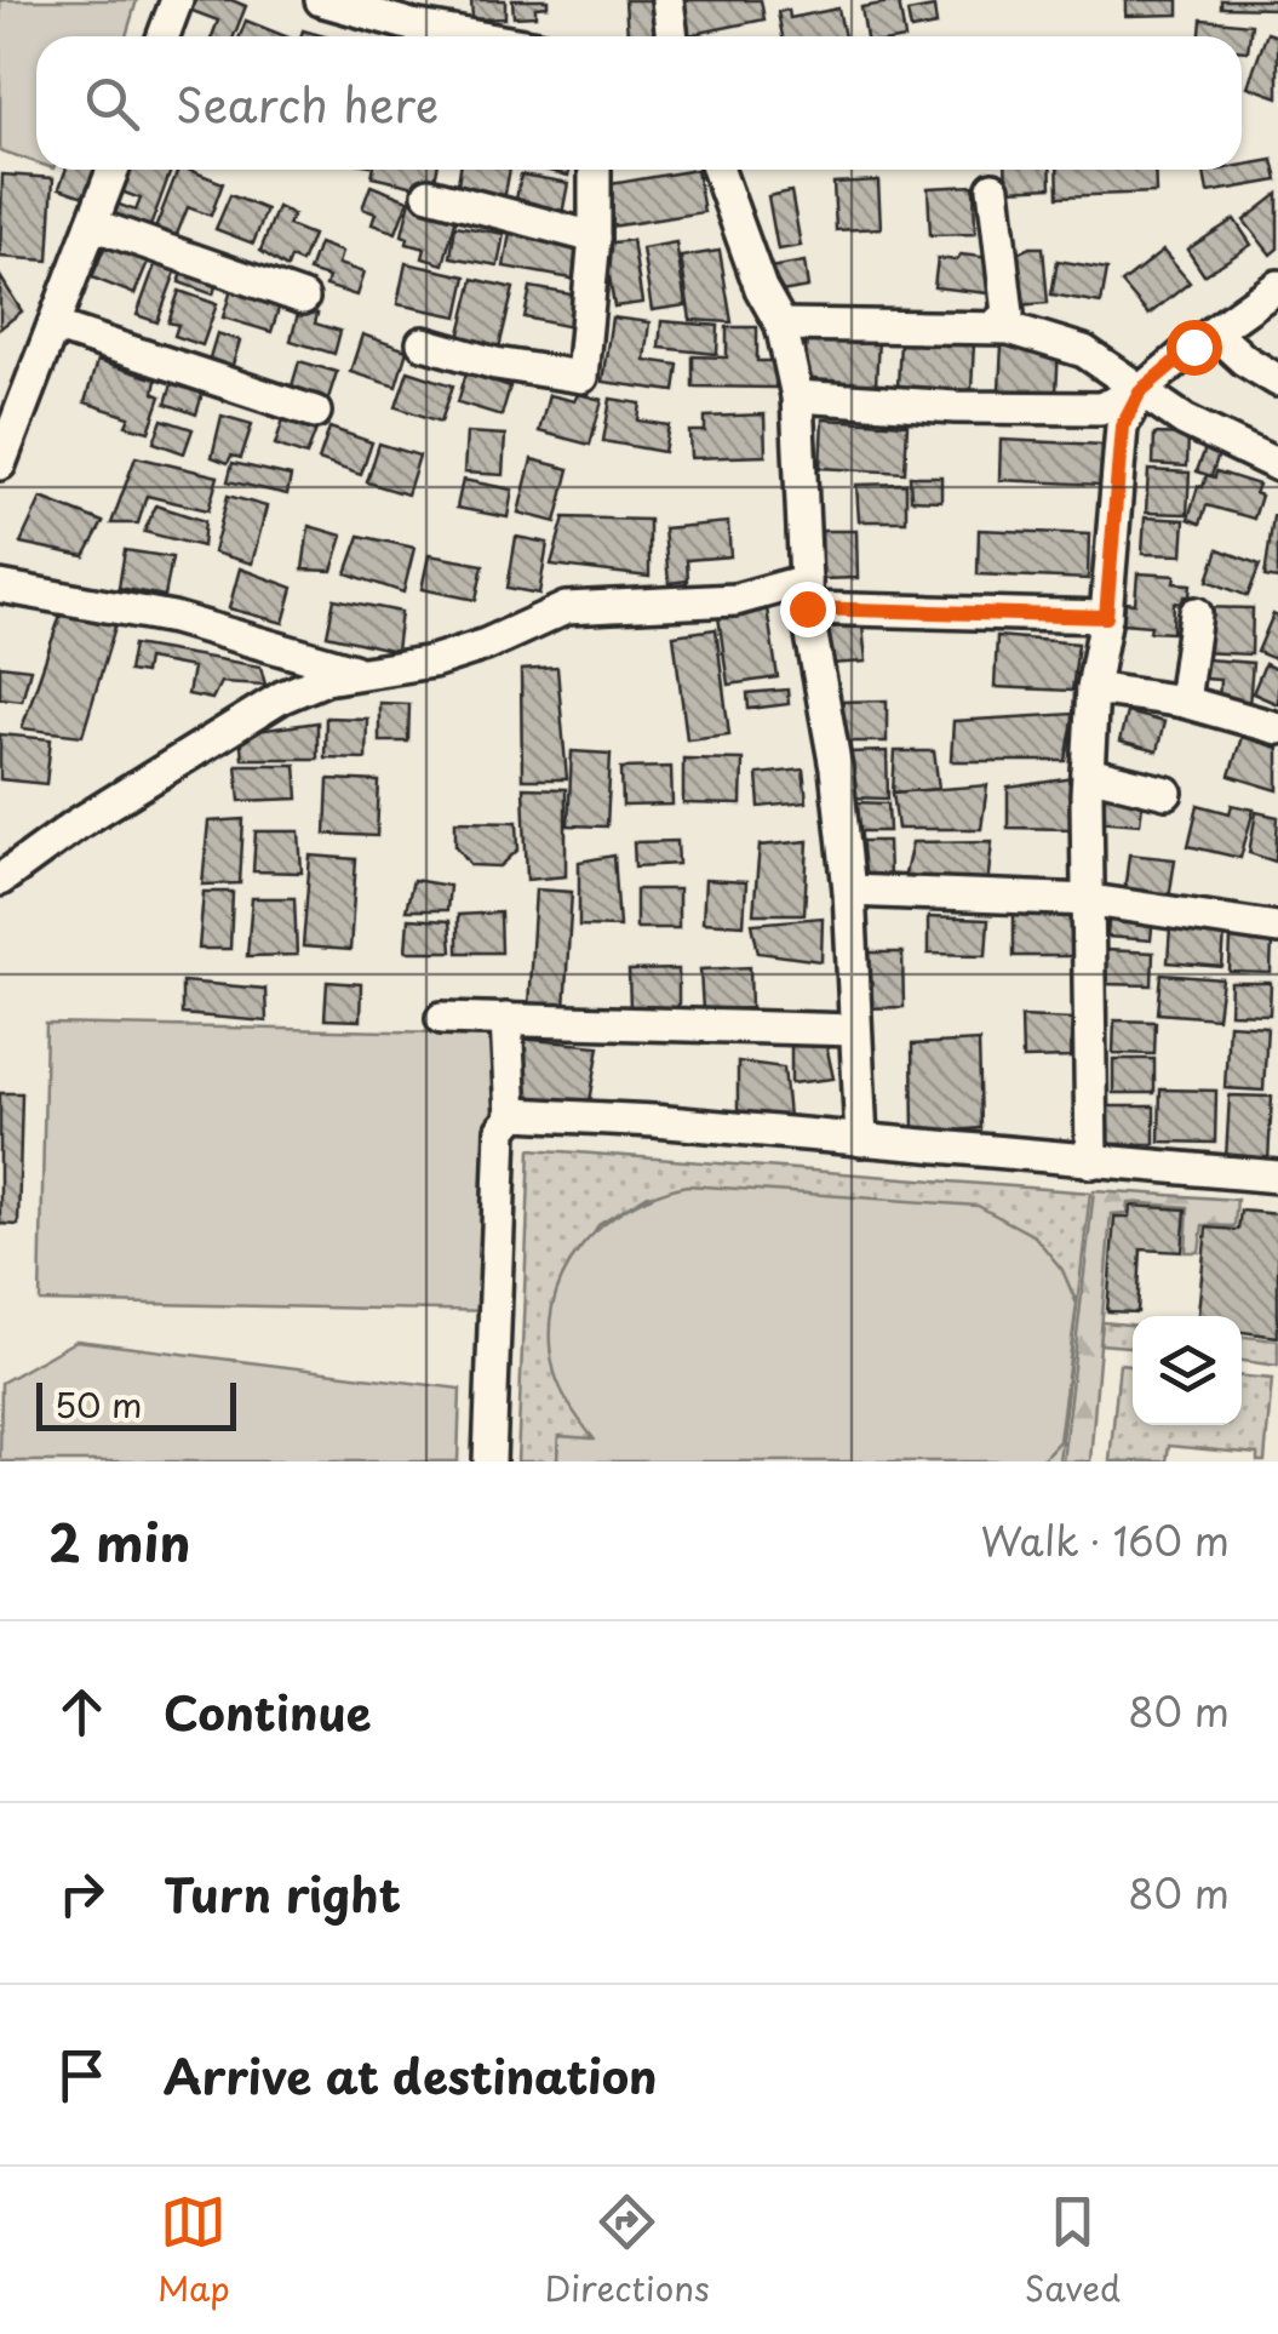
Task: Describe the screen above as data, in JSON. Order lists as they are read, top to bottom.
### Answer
{
  "scale_bar": "50 m",
  "page": {
    "search": "Search here",
    "scale": "50 m",
    "heading": ["2 min", "Walk · 160 m"],
    "list": [
      ["Continue", "80 m"],
      ["Turn right", "80 m"],
      "Arrive at destination"
    ],
    "nav": ["Map", "Directions", "Saved"]
  }
}
